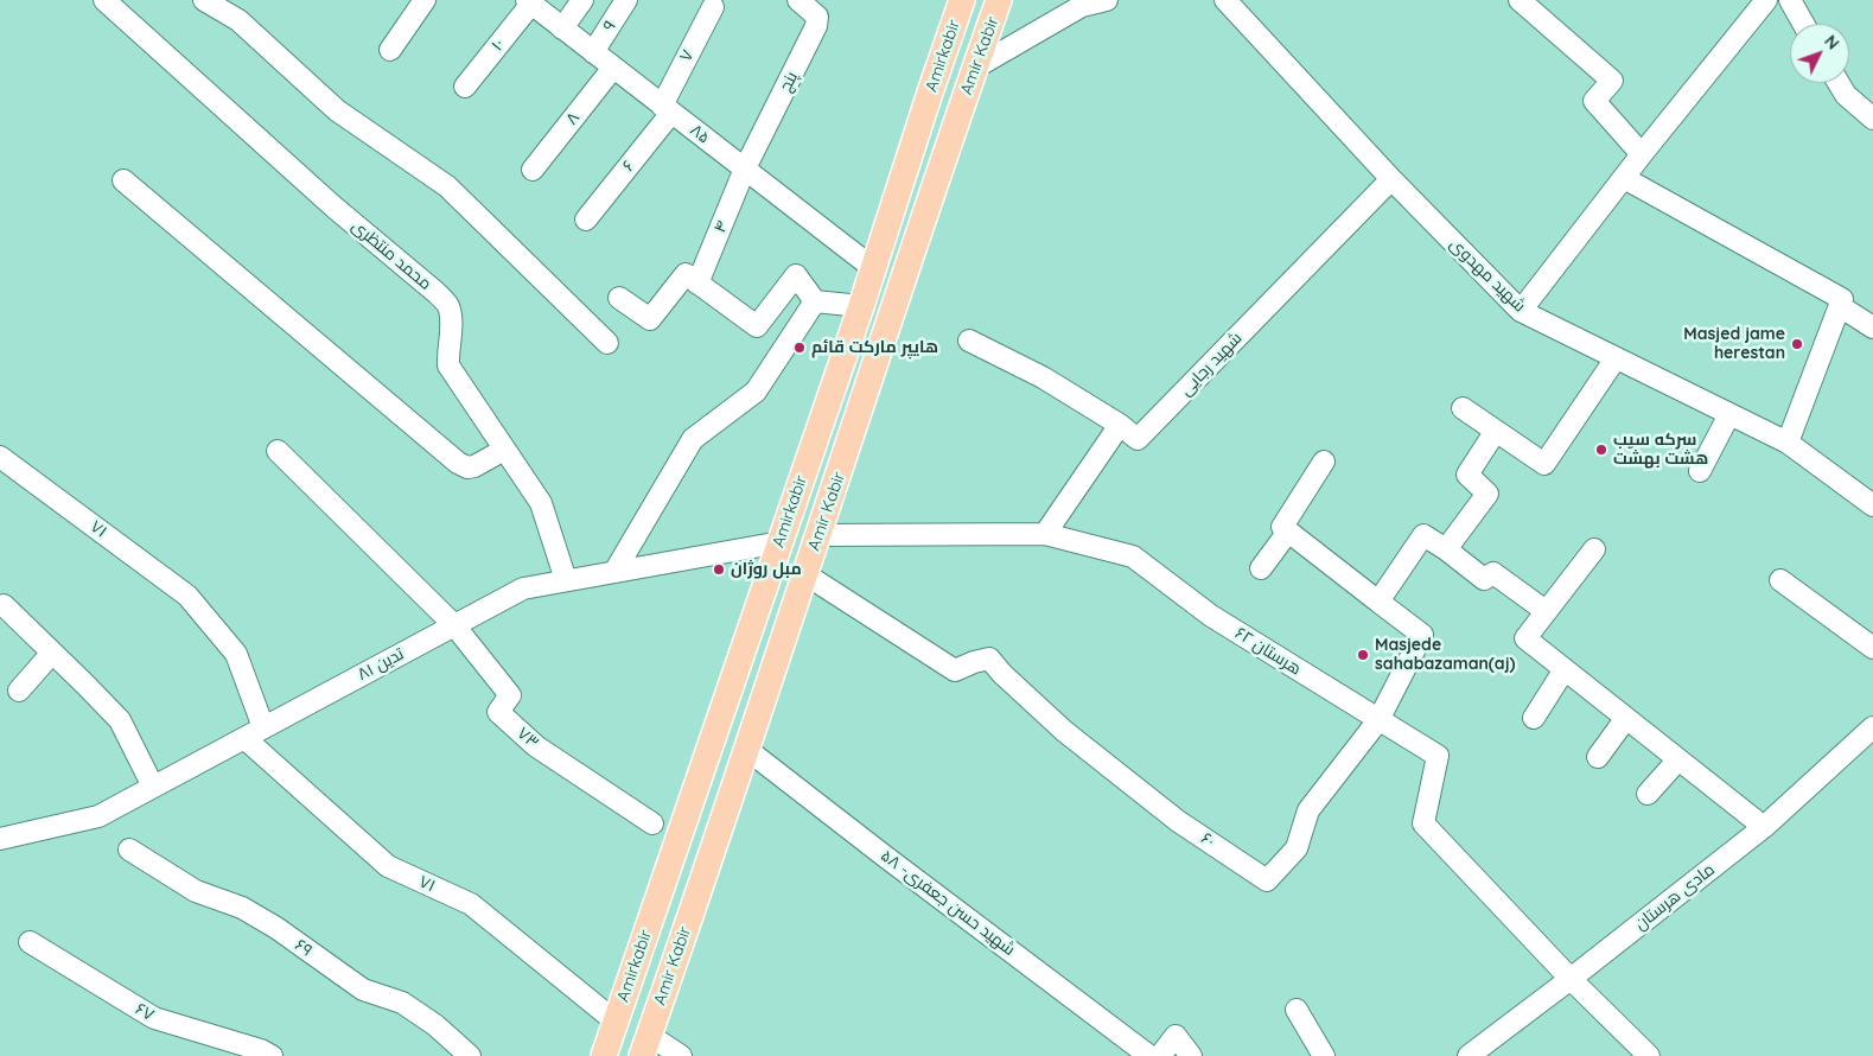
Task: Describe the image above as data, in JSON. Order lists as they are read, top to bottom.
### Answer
{
  "streets": {
    "main road": ["Amirkabir", "Amir Kabir"],
    "street": [
      "۹",
      "۱۰",
      "۷",
      "پنج",
      "۸",
      "۸۵",
      "۶",
      "۴",
      "محمد منتظری",
      "شهید مهدوی",
      "شهید رجایی",
      "۷۱",
      "هرستان ۶۲",
      "تدین ۸۱",
      "۷۳",
      "۶۰",
      "مادی هرستان",
      "شهید حسن جعفری- ۵۸",
      "۶۹",
      "۶۷"
    ]
  },
  "crossings": [
    ["۹", "۸۵"],
    ["۱۰", "۸۵"],
    ["۷", "۸۵"],
    ["۷", "۶"],
    ["Amirkabir", "۸۵"],
    ["Amirkabir", "۷۱"],
    ["Amirkabir", "تدین ۸۱"],
    ["Amir Kabir", "هرستان ۶۲"],
    ["Amir Kabir", "۶۰"],
    ["Amir Kabir", "شهید حسن جعفری- ۵۸"],
    ["پنج", "۸۵"],
    ["پنج", "۴"],
    ["۸", "۸۵"],
    ["۸۵", "۶"],
    ["۸۵", "۴"],
    ["محمد منتظری", "تدین ۸۱"],
    ["شهید مهدوی", "شهید رجایی"],
    ["۷۱", "تدین ۸۱"],
    ["هرستان ۶۲", "۶۰"],
    ["هرستان ۶۲", "مادی هرستان"],
    ["تدین ۸۱", "۷۳"]
  ],
  "places": [
    "Masjed jame herestan",
    "هایپر مارکت قائم",
    "سرکه سیب هشت بهشت",
    "مبل روژان",
    "Masjede sahabazaman(aj)"
  ],
  "north": "top right"
}
